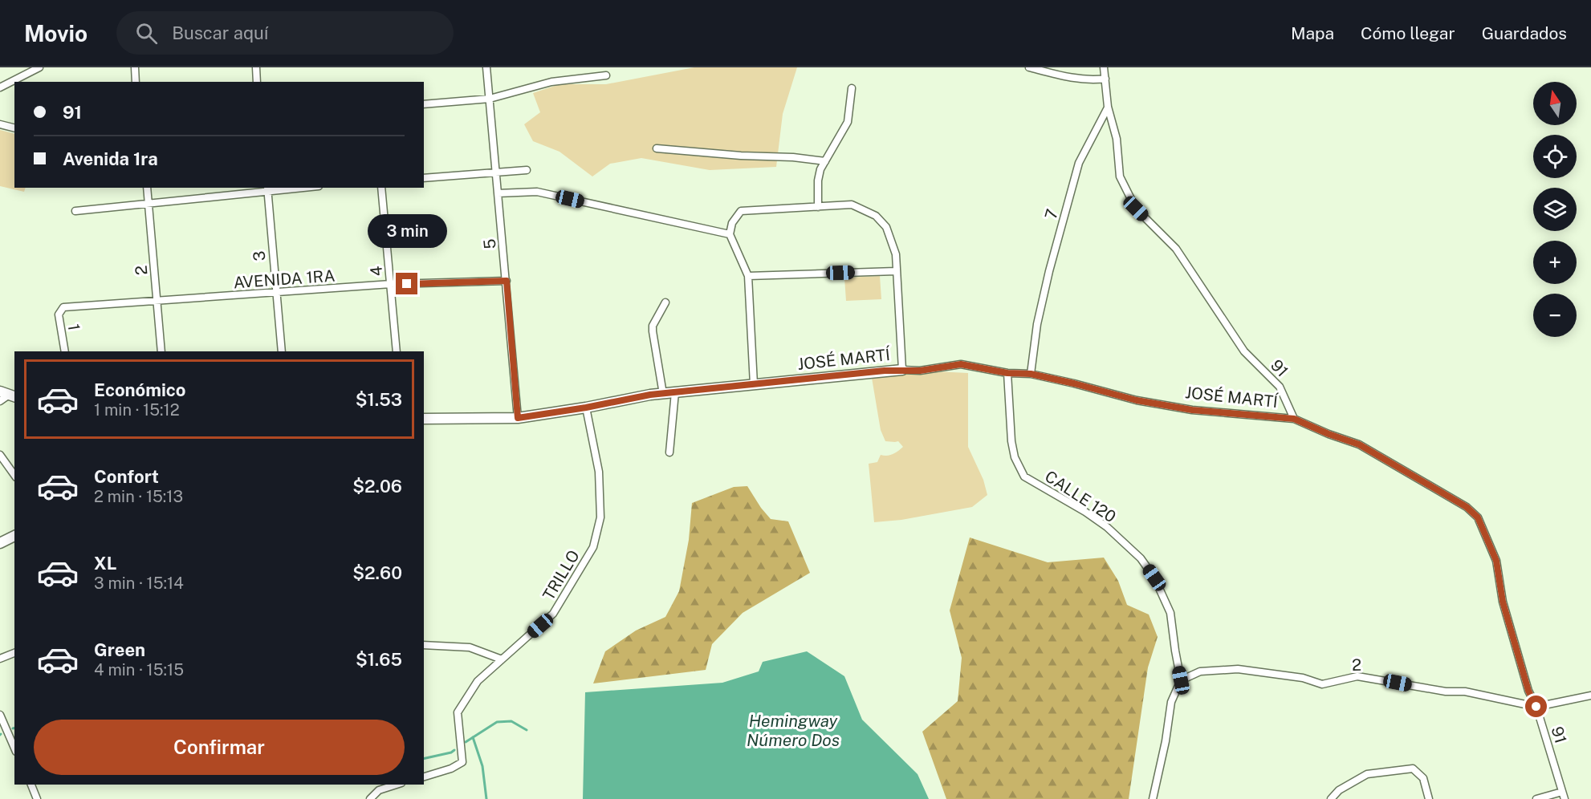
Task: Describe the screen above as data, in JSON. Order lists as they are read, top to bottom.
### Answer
{
  "streets": {
    "street": [
      "7",
      "5",
      "3",
      "2",
      "4",
      "AVENIDA 1RA",
      "1",
      "JOSÉ MARTÍ",
      "91",
      "CALLE 120",
      "TRILLO"
    ]
  },
  "crossings": [
    ["7", "JOSÉ MARTÍ"],
    ["7", "91"],
    ["5", "AVENIDA 1RA"],
    ["5", "JOSÉ MARTÍ"],
    ["3", "AVENIDA 1RA"],
    ["2", "AVENIDA 1RA"],
    ["2", "91"],
    ["2", "CALLE 120"],
    ["4", "AVENIDA 1RA"],
    ["AVENIDA 1RA", "1"],
    ["JOSÉ MARTÍ", "91"],
    ["JOSÉ MARTÍ", "CALLE 120"],
    ["JOSÉ MARTÍ", "TRILLO"]
  ],
  "water": ["Hemingway Número Dos"],
  "north": "top",
  "page": {
    "header": "Movio",
    "search": "Buscar aquí",
    "nav": ["Mapa", "Cómo llegar", "Guardados"],
    "map_buttons": ["+", "−"],
    "banner": ["91", "Avenida 1ra"],
    "bubble": "3 min",
    "list": [
      {
        "name": "Económico",
        "note": "1 min · 15:12",
        "value": "$1.53"
      },
      {
        "name": "Confort",
        "note": "2 min · 15:13",
        "value": "$2.06"
      },
      {
        "name": "XL",
        "note": "3 min · 15:14",
        "value": "$2.60"
      },
      {
        "name": "Green",
        "note": "4 min · 15:15",
        "value": "$1.65"
      }
    ],
    "buttons": "Confirmar"
  }
}
